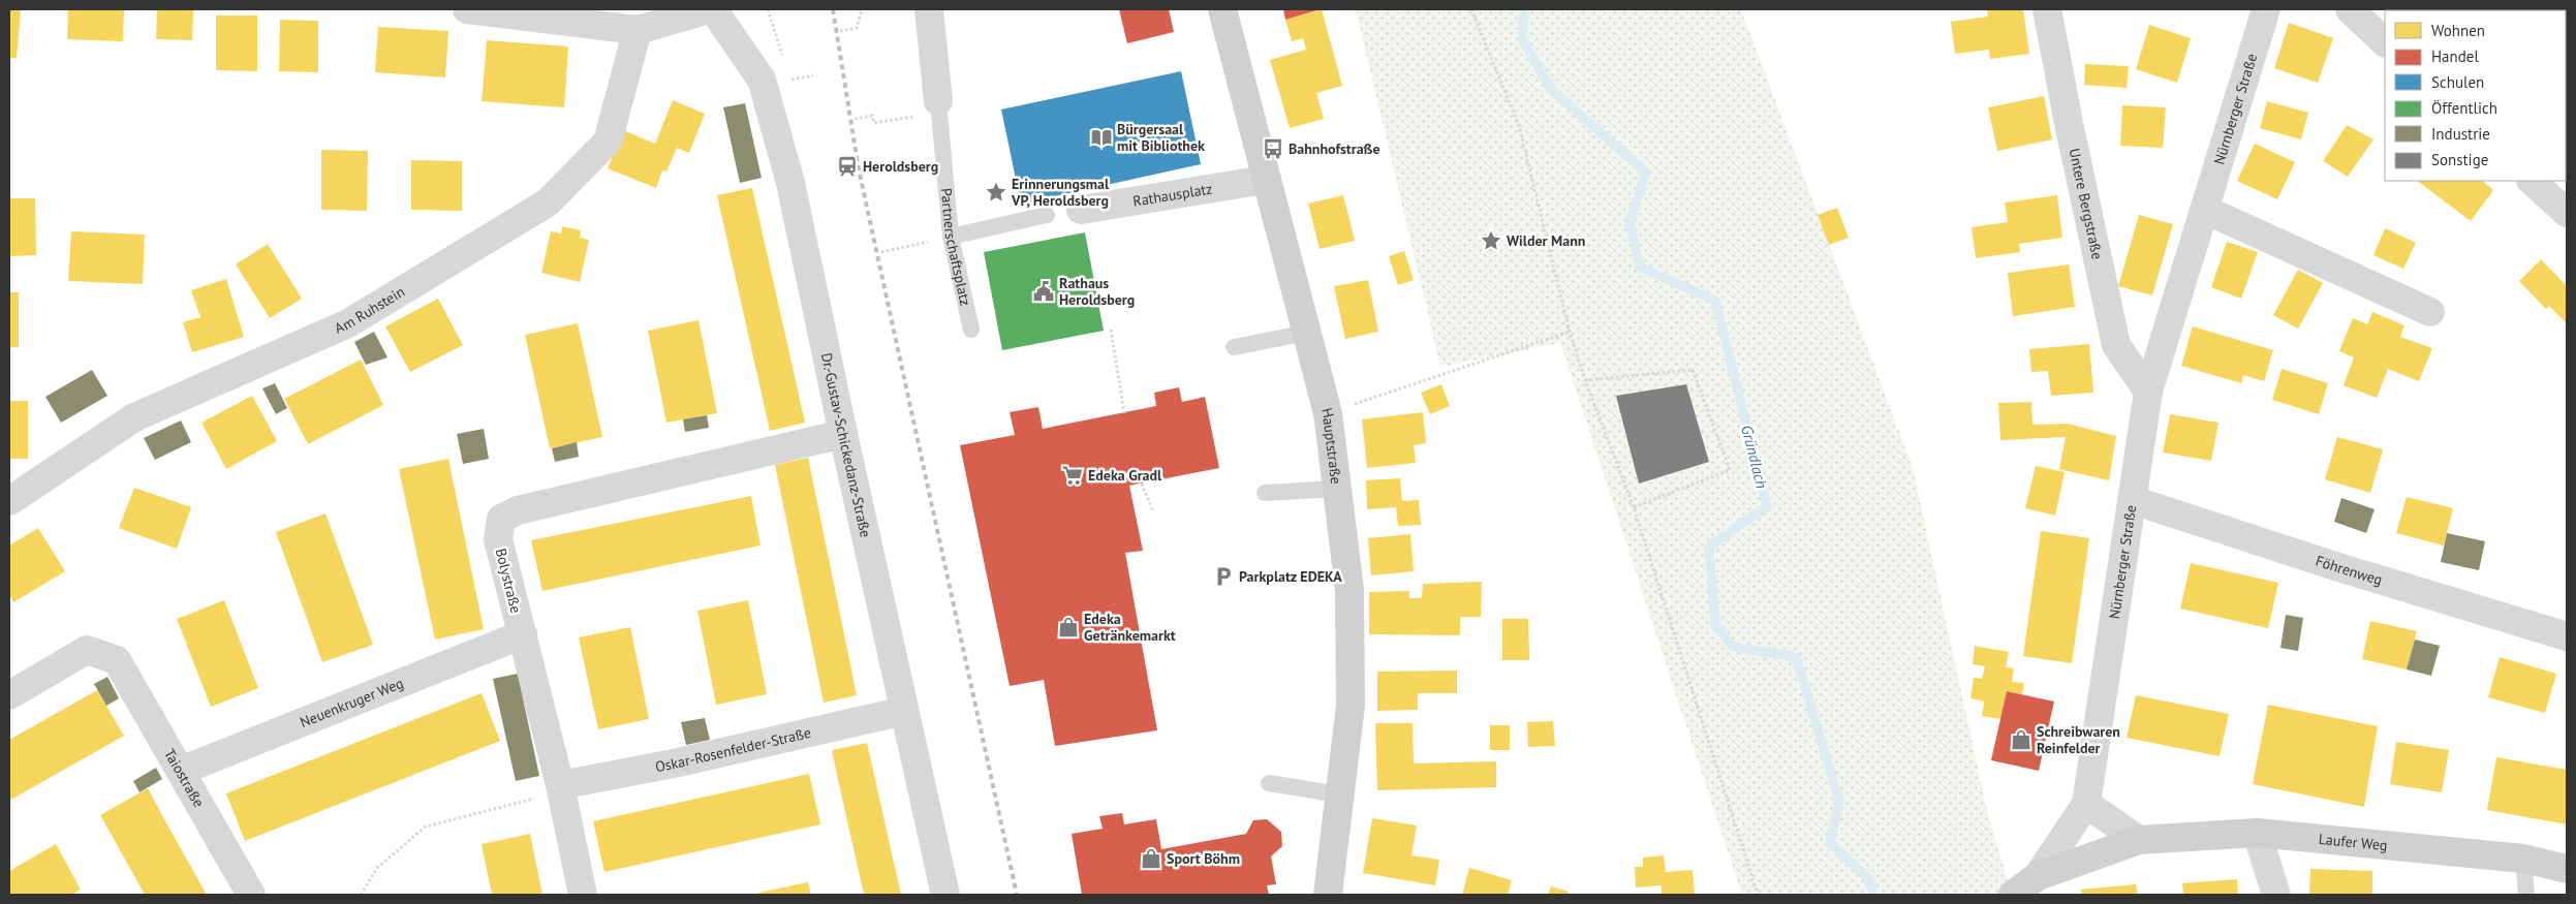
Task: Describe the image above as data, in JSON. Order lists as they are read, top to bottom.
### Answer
{
  "streets": {
    "street": [
      "Nürnberger Straße",
      "Rathausplatz",
      "Untere Bergstraße",
      "Am Ruhstein",
      "Dr.-Gustav-Schickedanz-Straße",
      "Hauptstraße",
      "Föhrenweg",
      "Bolystraße",
      "Neuenkruger Weg",
      "Oskar-Rosenfelder-Straße",
      "Taiostraße",
      "Laufer Weg"
    ],
    "lane": ["Partnerschaftsplatz"]
  },
  "crossings": [
    ["Nürnberger Straße", "Untere Bergstraße"],
    ["Nürnberger Straße", "Föhrenweg"],
    ["Nürnberger Straße", "Laufer Weg"],
    ["Rathausplatz", "Hauptstraße"],
    ["Dr.-Gustav-Schickedanz-Straße", "Bolystraße"],
    ["Dr.-Gustav-Schickedanz-Straße", "Oskar-Rosenfelder-Straße"],
    ["Bolystraße", "Neuenkruger Weg"],
    ["Bolystraße", "Oskar-Rosenfelder-Straße"],
    ["Neuenkruger Weg", "Taiostraße"]
  ],
  "water": ["Gründlach"],
  "places": {
    "library": ["Bürgersaal mit Bibliothek"],
    "bus stop": ["Bahnhofstraße"],
    "station": ["Heroldsberg"],
    "place": ["Erinnerungsmal VP, Heroldsberg", "Wilder Mann"],
    "public building": ["Rathaus Heroldsberg"],
    "supermarket": ["Edeka Gradl"],
    "parking": ["Parkplatz EDEKA"],
    "shop": ["Edeka Getränkemarkt", "Schreibwaren Reinfelder", "Sport Böhm"]
  },
  "legend": [
    "Wohnen",
    "Handel",
    "Schulen",
    "Öffentlich",
    "Industrie",
    "Sonstige"
  ]
}
